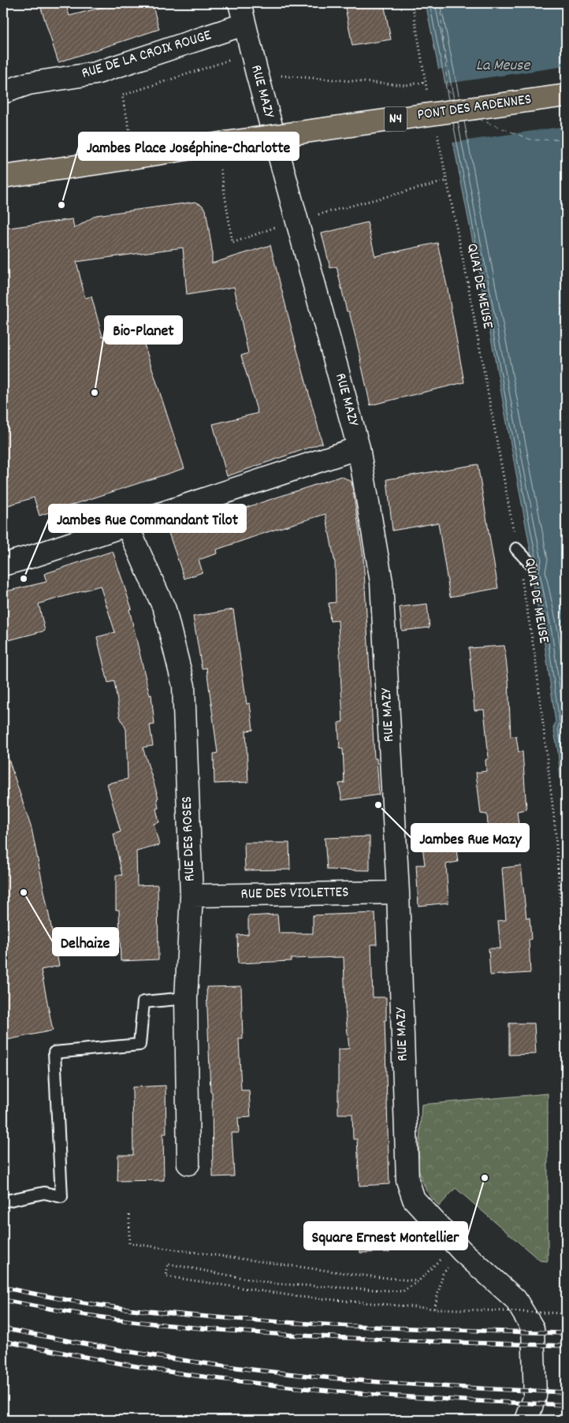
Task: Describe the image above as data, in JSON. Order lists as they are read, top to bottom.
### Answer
{
  "streets": {
    "main road": ["PONT DES ARDENNES", "N4"],
    "street": [
      "RUE DE LA CROIX ROUGE",
      "RUE MAZY",
      "RUE DES ROSES",
      "RUE DES VIOLETTES"
    ],
    "path": ["QUAI DE MEUSE"]
  },
  "crossings": [
    ["RUE DE LA CROIX ROUGE", "RUE MAZY"],
    ["RUE MAZY", "QUAI DE MEUSE"],
    ["RUE MAZY", "RUE DES VIOLETTES"],
    ["RUE DES ROSES", "RUE DES VIOLETTES"]
  ],
  "water": ["La Meuse"],
  "places": [
    "Jambes Place Joséphine-Charlotte",
    "Bio-Planet",
    "Jambes Rue Commandant Tilot",
    "Jambes Rue Mazy",
    "Delhaize",
    "Square Ernest Montellier"
  ]
}
